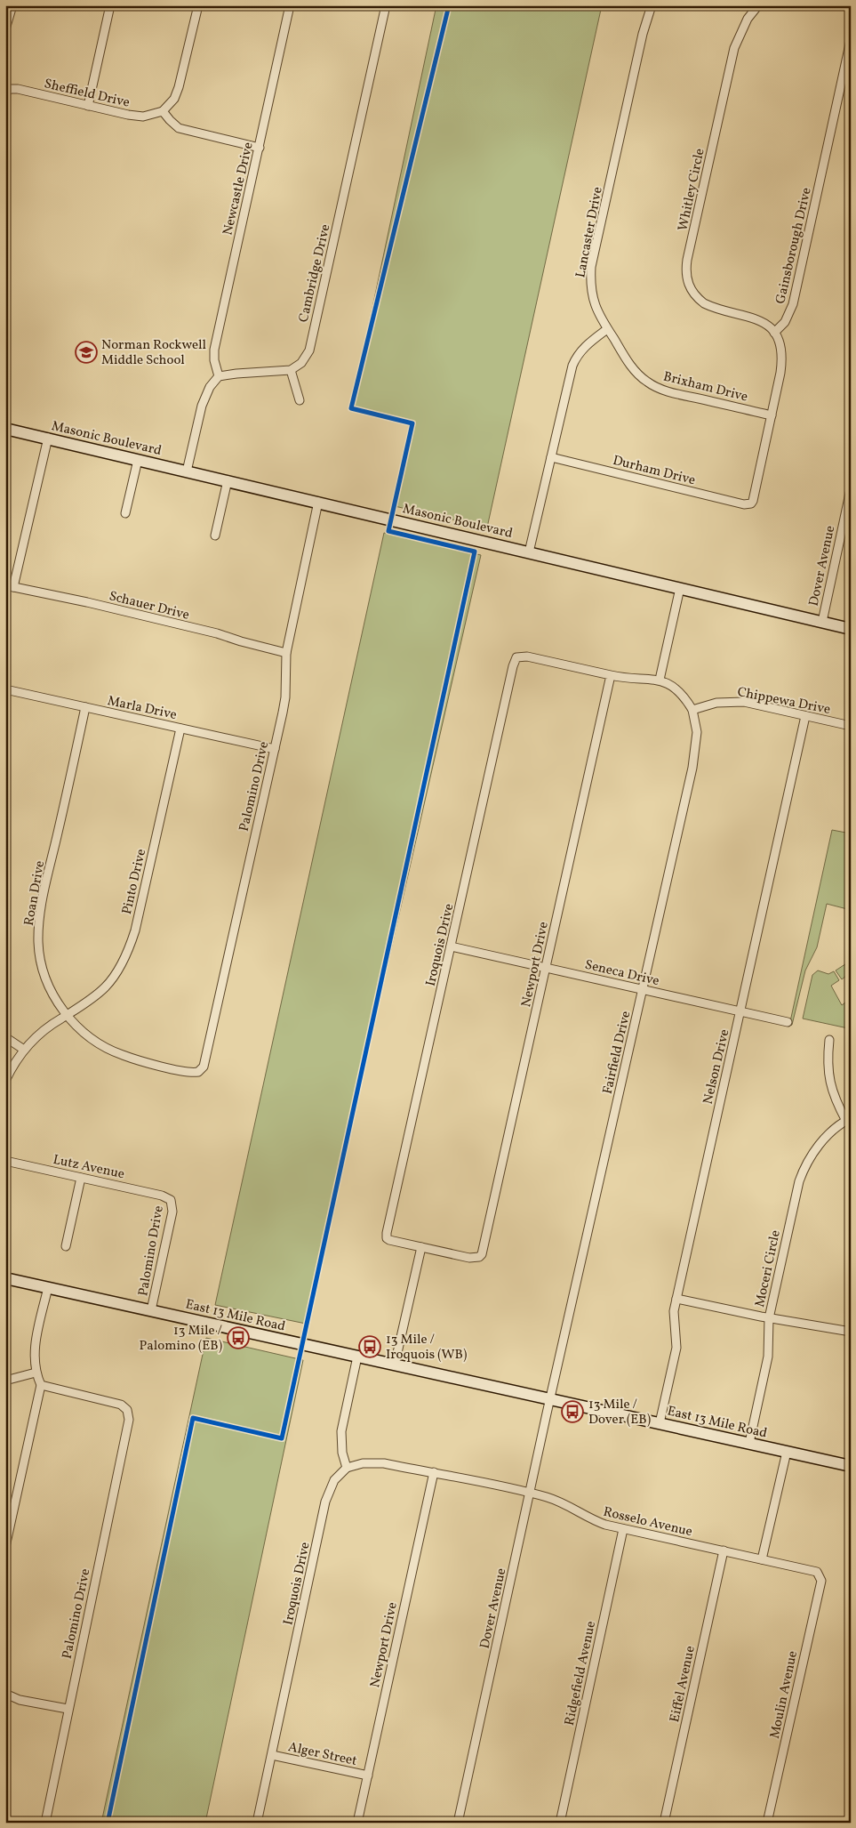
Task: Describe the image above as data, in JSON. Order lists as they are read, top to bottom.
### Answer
{
  "streets": {
    "street": [
      "Sheffield Drive",
      "Newcastle Drive",
      "Whitley Circle",
      "Lancaster Drive",
      "Gainsborough Drive",
      "Cambridge Drive",
      "Brixham Drive",
      "Masonic Boulevard",
      "Durham Drive",
      "Dover Avenue",
      "Schauer Drive",
      "Chippewa Drive",
      "Marla Drive",
      "Palomino Drive",
      "Pinto Drive",
      "Roan Drive",
      "Iroquois Drive",
      "Newport Drive",
      "Seneca Drive",
      "Fairfield Drive",
      "Nelson Drive",
      "Lutz Avenue",
      "Moceri Circle",
      "East 13 Mile Road",
      "Rosselo Avenue",
      "Ridgefield Avenue",
      "Eiffel Avenue",
      "Moulin Avenue",
      "Alger Street"
    ]
  },
  "crossings": [
    ["Whitley Circle", "Gainsborough Drive"],
    ["Lancaster Drive", "Brixham Drive"],
    ["Brixham Drive", "Durham Drive"],
    ["Masonic Boulevard", "Dover Avenue"],
    ["Masonic Boulevard", "Palomino Drive"],
    ["Dover Avenue", "Fairfield Drive"],
    ["Dover Avenue", "East 13 Mile Road"],
    ["Dover Avenue", "Rosselo Avenue"],
    ["Schauer Drive", "Palomino Drive"],
    ["Chippewa Drive", "Fairfield Drive"],
    ["Chippewa Drive", "Nelson Drive"],
    ["Marla Drive", "Palomino Drive"],
    ["Marla Drive", "Pinto Drive"],
    ["Marla Drive", "Roan Drive"],
    ["Palomino Drive", "Roan Drive"],
    ["Palomino Drive", "Lutz Avenue"],
    ["Palomino Drive", "East 13 Mile Road"],
    ["Pinto Drive", "Roan Drive"],
    ["Iroquois Drive", "Newport Drive"],
    ["Iroquois Drive", "Seneca Drive"],
    ["Iroquois Drive", "Rosselo Avenue"],
    ["Iroquois Drive", "Alger Street"],
    ["Newport Drive", "Seneca Drive"],
    ["Newport Drive", "Rosselo Avenue"],
    ["Newport Drive", "Alger Street"],
    ["Seneca Drive", "Fairfield Drive"],
    ["Seneca Drive", "Nelson Drive"],
    ["Fairfield Drive", "East 13 Mile Road"],
    ["Nelson Drive", "East 13 Mile Road"],
    ["Moceri Circle", "East 13 Mile Road"],
    ["Rosselo Avenue", "Ridgefield Avenue"],
    ["Rosselo Avenue", "Eiffel Avenue"],
    ["Rosselo Avenue", "Moulin Avenue"]
  ],
  "places": {
    "school or university": ["Norman Rockwell Middle School"],
    "bus stop": ["13 Mile / Palomino (EB)", "13 Mile / Iroquois (WB)", "13 Mile / Dover (EB)"]
  }
}
